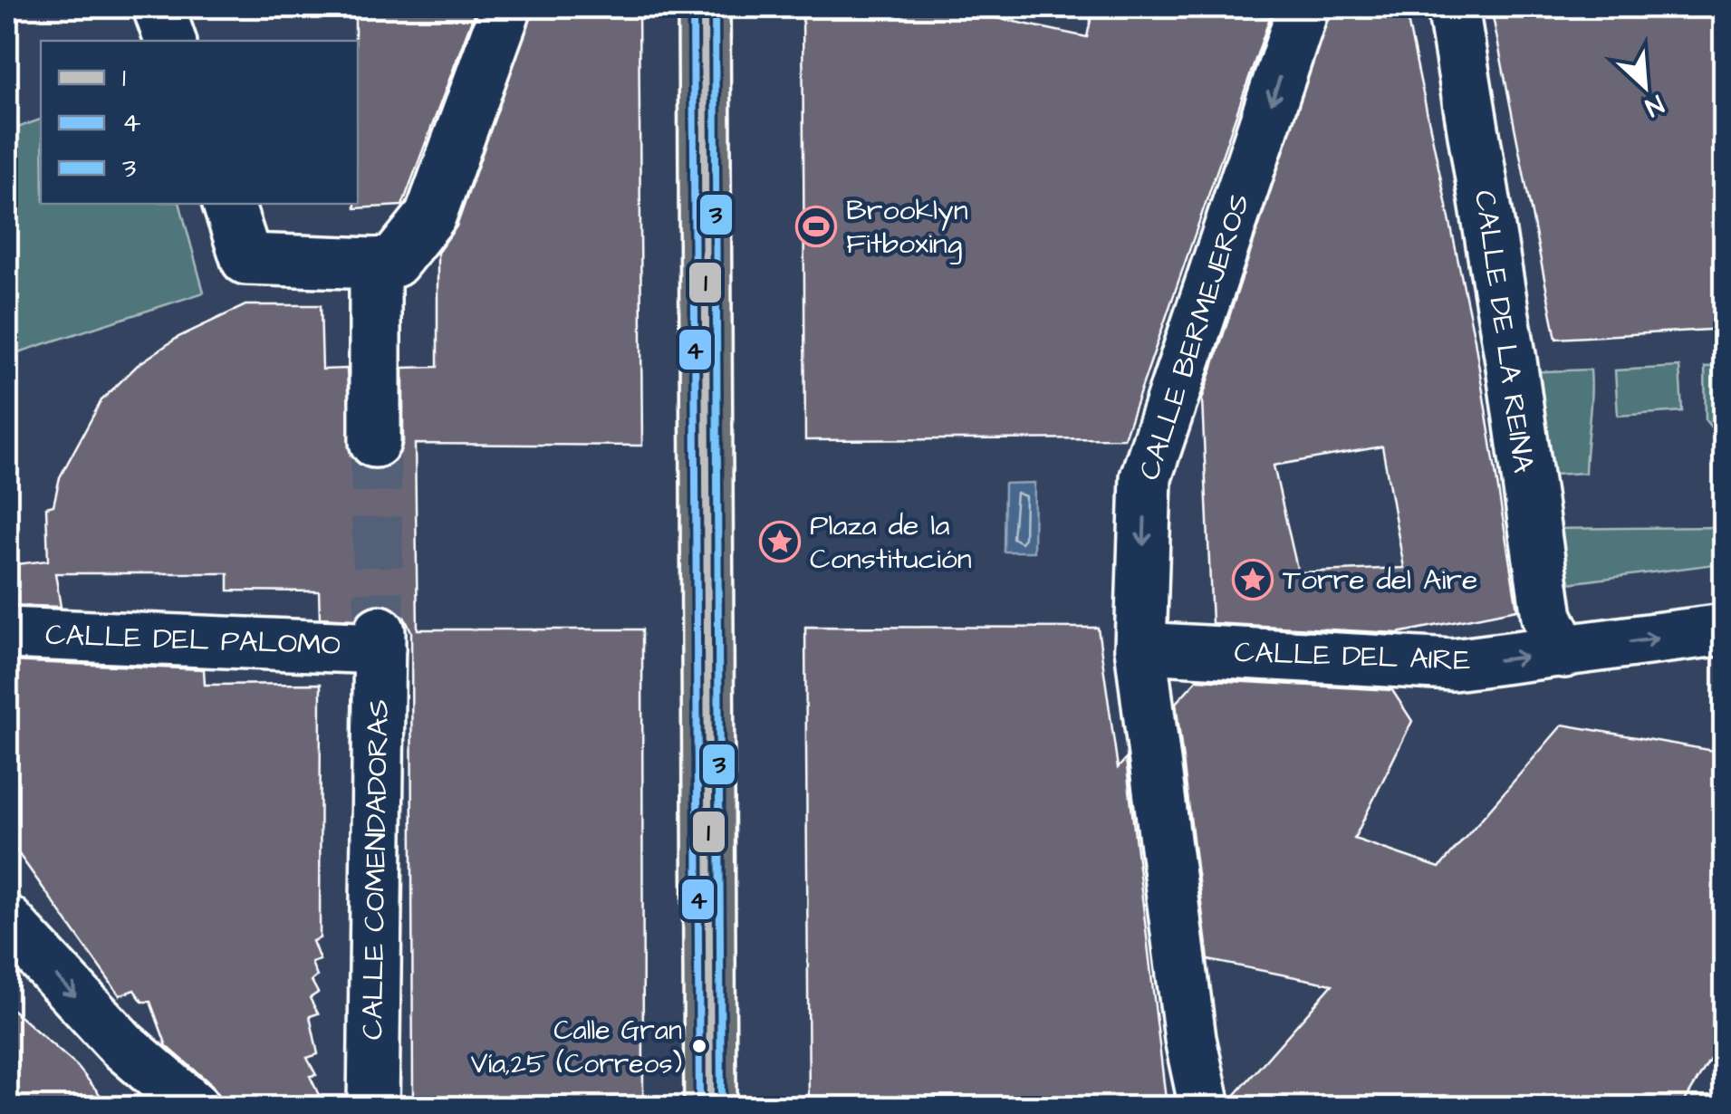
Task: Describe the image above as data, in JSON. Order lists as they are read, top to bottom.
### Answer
{
  "streets": {
    "street": [
      "CALLE DE LA REINA",
      "CALLE BERMEJEROS",
      "CALLE DEL PALOMO",
      "CALLE DEL AIRE",
      "CALLE COMENDADORAS"
    ]
  },
  "crossings": [
    ["CALLE DE LA REINA", "CALLE DEL AIRE"],
    ["CALLE BERMEJEROS", "CALLE DEL AIRE"],
    ["CALLE DEL PALOMO", "CALLE COMENDADORAS"]
  ],
  "one_way": ["CALLE BERMEJEROS", "CALLE DEL AIRE"],
  "places": {
    "sports": ["Brooklyn Fitboxing"],
    "place": ["Plaza de la Constitución", "Torre del Aire"],
    "other": ["Calle Gran Vía,25 (Correos)"]
  },
  "lines": ["transit line 1", "transit line 4", "transit line 3"],
  "legend": ["1", "4", "3"],
  "north": "bottom right"
}
